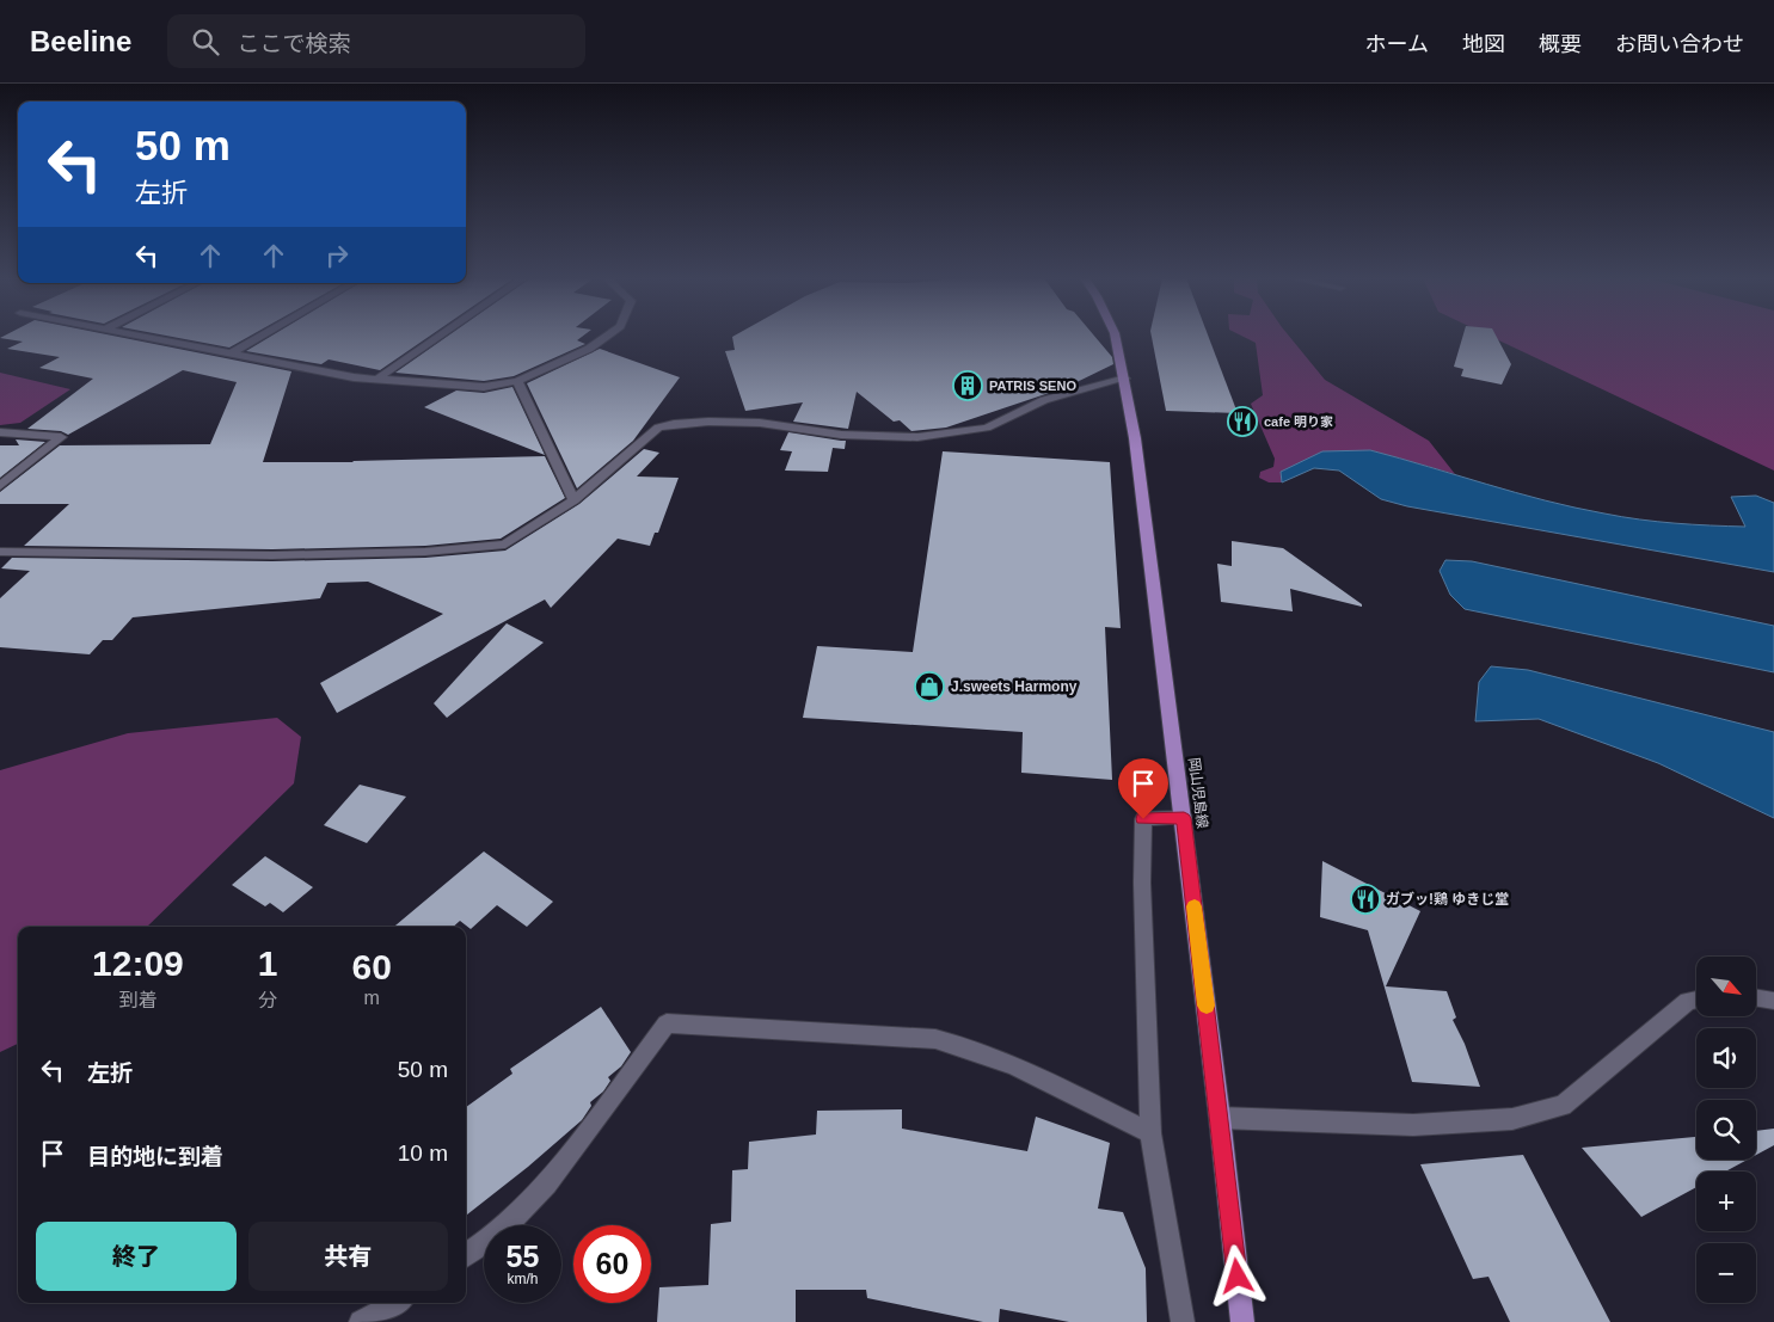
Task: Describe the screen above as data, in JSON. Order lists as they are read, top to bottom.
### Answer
{
  "streets": {
    "main road": ["岡山児島線"]
  },
  "places": {
    "building": ["PATRIS SENO"],
    "restaurant": ["cafe 明り家", "ガブッ!鶏 ゆきじ堂"],
    "shop": ["J.sweets Harmony"]
  },
  "north": "bottom right",
  "page": {
    "header": "Beeline",
    "search": "ここで検索",
    "nav": [
      "ホーム",
      "地図",
      "概要",
      "お問い合わせ"
    ],
    "turn": ["50 m", "左折"],
    "eta": [
      "12:09",
      "到着",
      "1",
      "分",
      "60",
      "m"
    ],
    "map_buttons": ["+", "−"],
    "list": [
      {
        "name": "左折",
        "value": "50 m"
      },
      {
        "name": "目的地に到着",
        "value": "10 m"
      }
    ],
    "buttons": ["終了", "共有"],
    "speed": "55 km/h",
    "limit": "60"
  }
}
